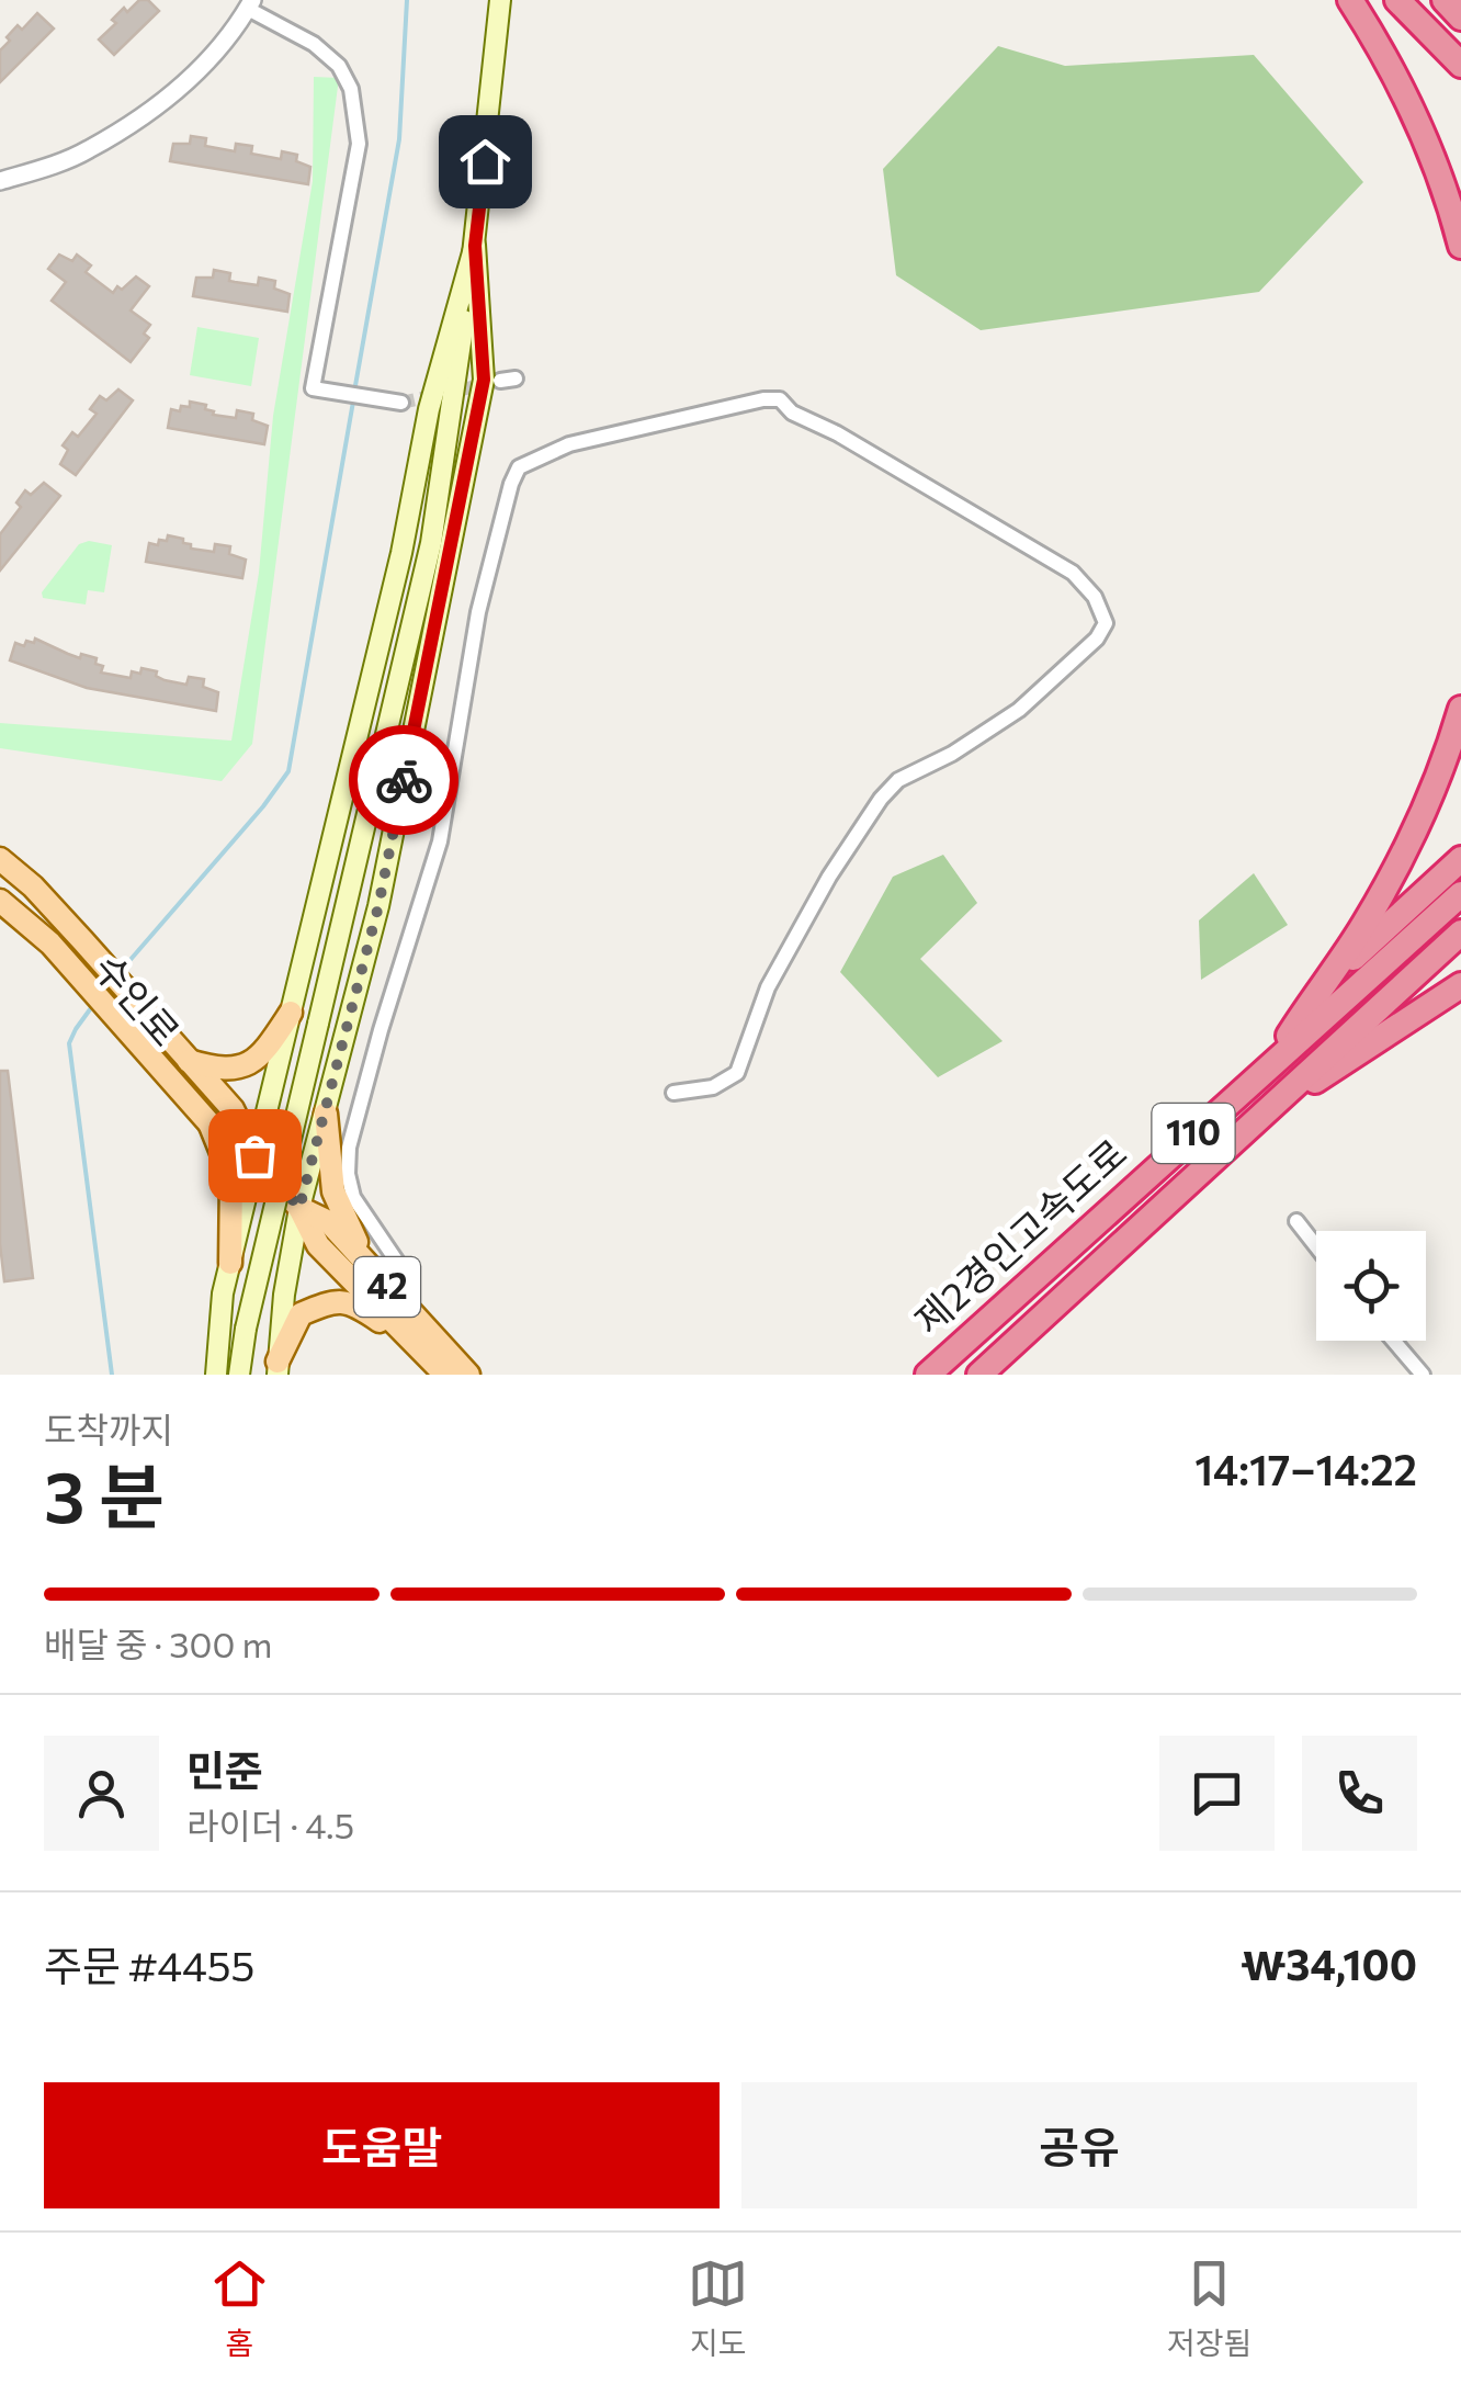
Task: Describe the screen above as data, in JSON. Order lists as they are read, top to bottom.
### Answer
{
  "streets": {
    "highway": ["110", "제2경인고속도로"],
    "main road": ["수인로", "42"]
  },
  "page": {
    "heading": ["3 분", "도착까지", "14:17–14:22"],
    "panel": [
      "민준",
      "라이더 · 4.5",
      "주문 #4455",
      "₩34,100"
    ],
    "bar": "배달 중 · 300 m",
    "buttons": ["도움말", "공유"],
    "tabs": ["홈", "지도", "저장됨"]
  }
}
